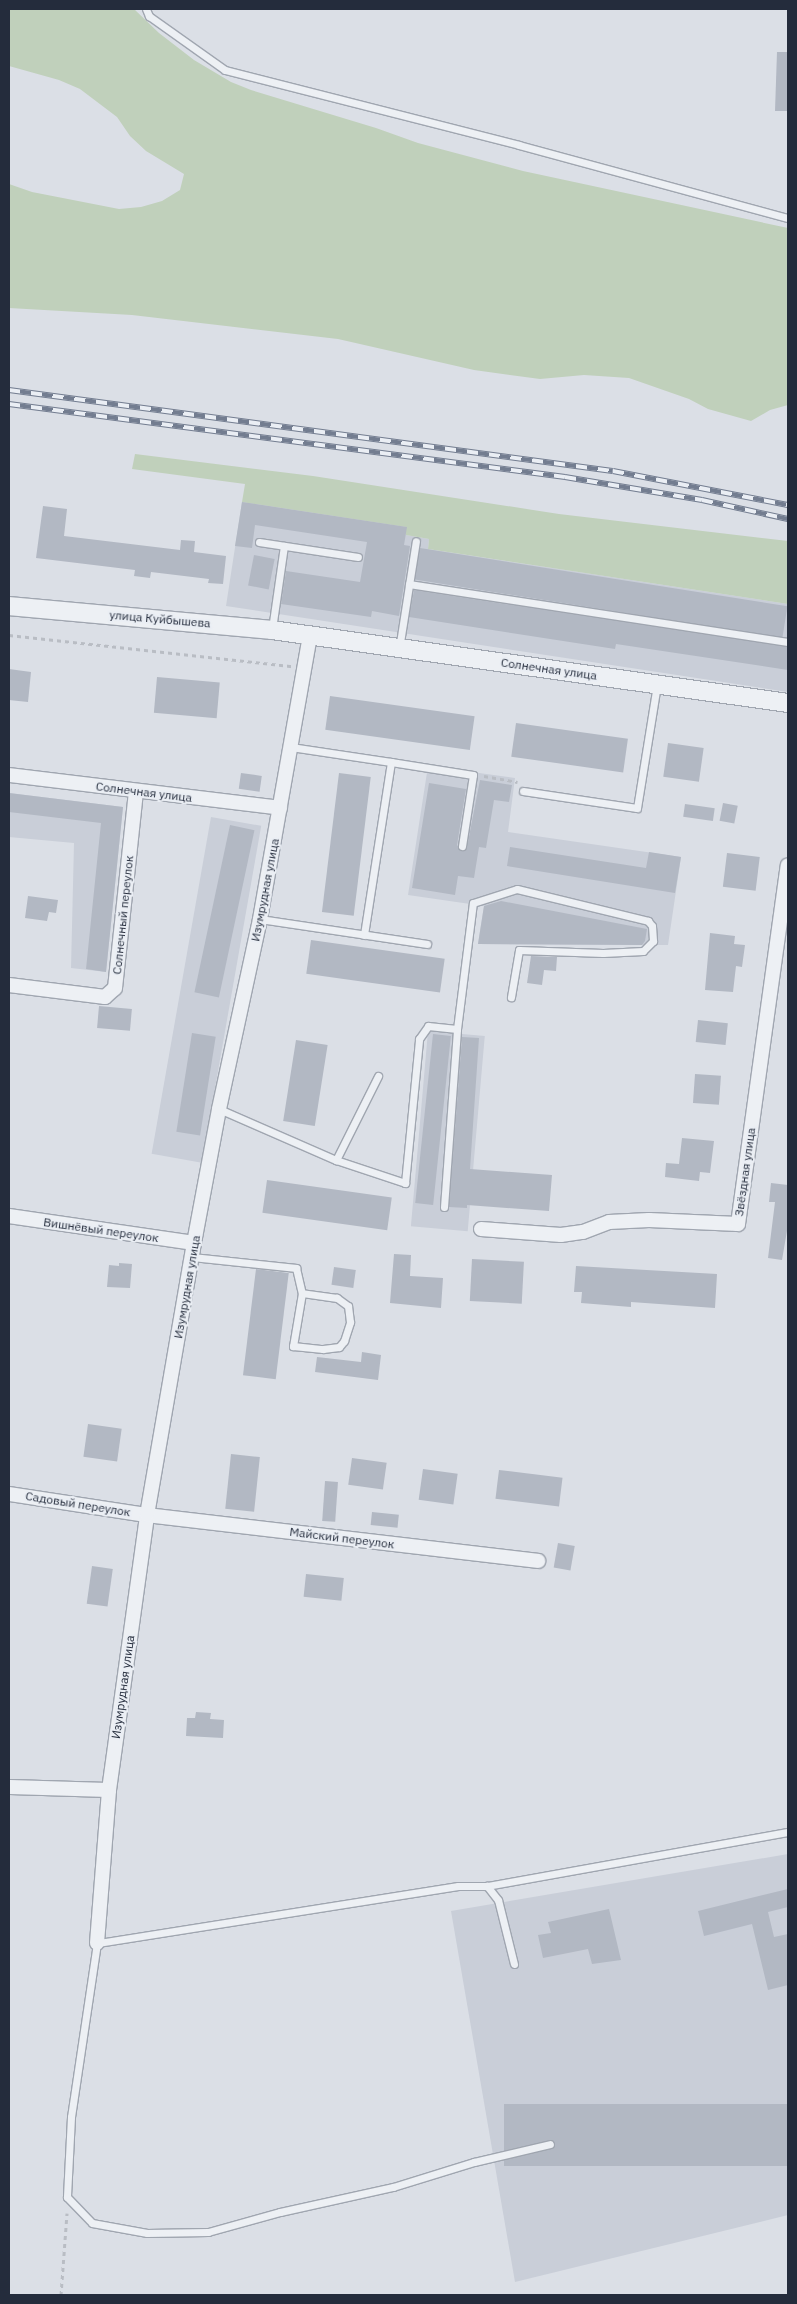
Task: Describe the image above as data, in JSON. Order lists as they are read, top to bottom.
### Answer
{
  "streets": {
    "street": [
      "улица Куйбышева",
      "Солнечная улица",
      "Изумрудная улица",
      "Солнечный переулок",
      "Звёздная улица",
      "Вишнёвый переулок",
      "Садовый переулок",
      "Майский переулок"
    ]
  },
  "crossings": [
    ["улица Куйбышева", "Солнечная улица"],
    ["улица Куйбышева", "Изумрудная улица"],
    ["Солнечная улица", "Изумрудная улица"],
    ["Солнечная улица", "Солнечный переулок"],
    ["Изумрудная улица", "Вишнёвый переулок"],
    ["Изумрудная улица", "Садовый переулок"],
    ["Изумрудная улица", "Майский переулок"],
    ["Садовый переулок", "Майский переулок"]
  ]
}
